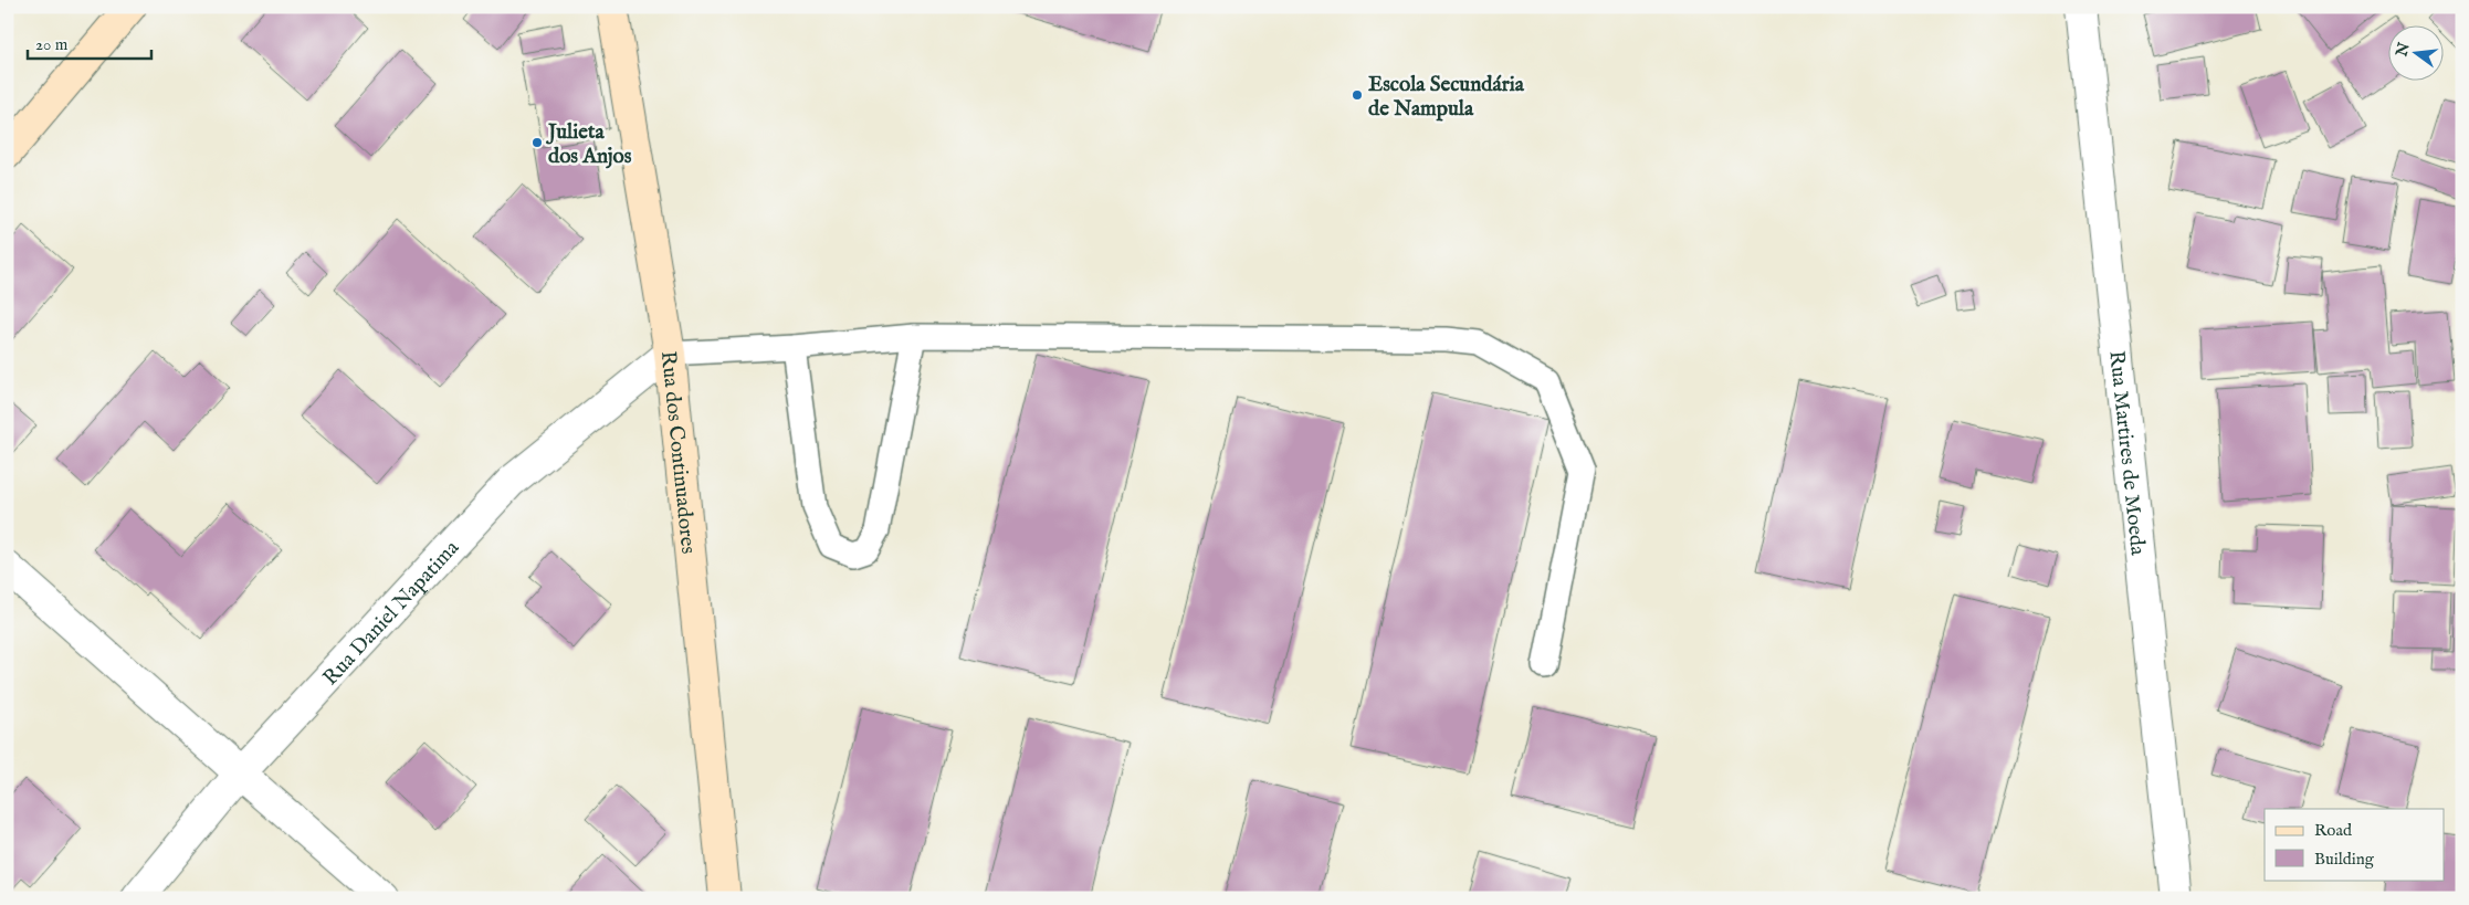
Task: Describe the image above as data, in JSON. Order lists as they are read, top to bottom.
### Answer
{
  "streets": {
    "street": ["Rua dos Continuadores", "Rua Martires de Moeda", "Rua Daniel Napatima"]
  },
  "crossings": [
    ["Rua dos Continuadores", "Rua Daniel Napatima"]
  ],
  "places": ["Escola Secundária de Nampula", "Julieta dos Anjos"],
  "legend": ["Road", "Building"],
  "scale_bar": "20 m",
  "north": "left"
}
